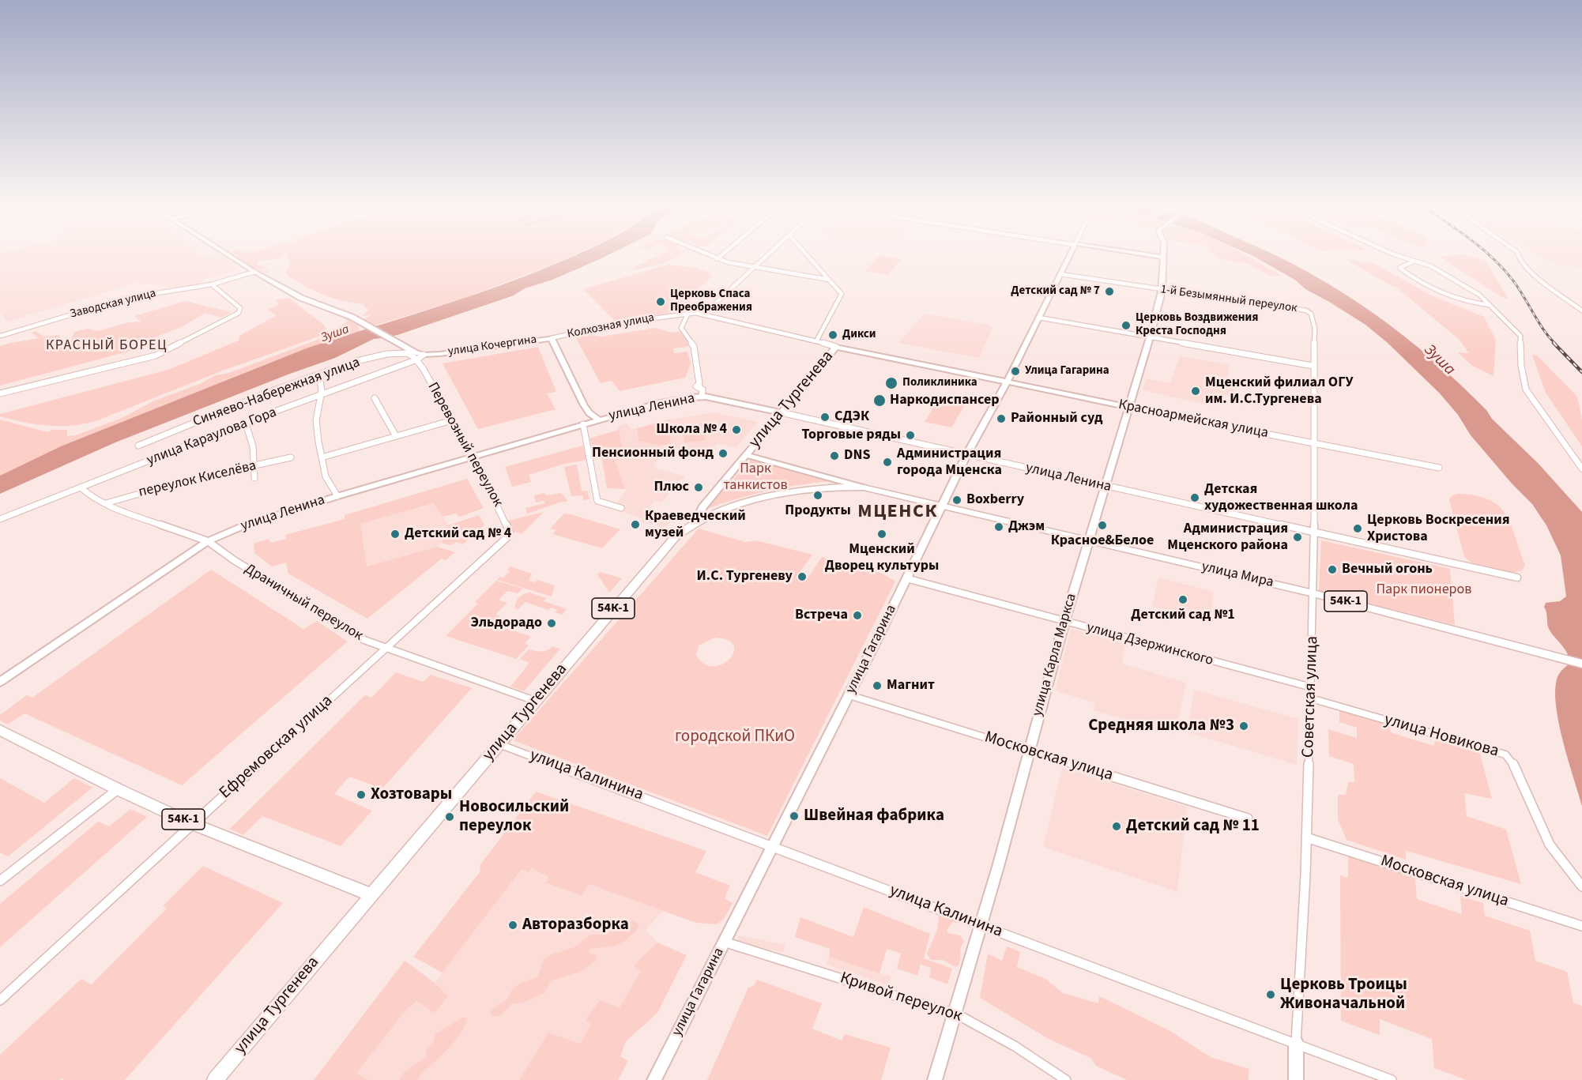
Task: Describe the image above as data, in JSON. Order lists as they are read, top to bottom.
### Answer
{
  "streets": {
    "main road": [
      "улица Кочергина",
      "улица Тургенева",
      "улица Ленина",
      "Красноармейская улица",
      "улица Мира",
      "54К-1",
      "улица Гагарина",
      "улица Карла Маркса",
      "Советская улица"
    ],
    "street": [
      "1-й Безымянный переулок",
      "Заводская улица",
      "Колхозная улица",
      "Синяево-Набережная улица",
      "улица Караулова Гора",
      "Перевозный переулок",
      "переулок Киселёва",
      "Драничный переулок",
      "улица Дзержинского",
      "улица Новикова",
      "Ефремовская улица",
      "Московская улица",
      "улица Калинина",
      "Кривой переулок"
    ]
  },
  "crossings": [
    ["1-й Безымянный переулок", "улица Гагарина"],
    ["1-й Безымянный переулок", "улица Карла Маркса"],
    ["1-й Безымянный переулок", "Советская улица"],
    ["Колхозная улица", "улица Кочергина"],
    ["Колхозная улица", "улица Тургенева"],
    ["Колхозная улица", "Красноармейская улица"],
    ["улица Кочергина", "улица Ленина"],
    ["улица Кочергина", "улица Караулова Гора"],
    ["Синяево-Набережная улица", "улица Караулова Гора"],
    ["Синяево-Набережная улица", "Перевозный переулок"],
    ["улица Тургенева", "улица Ленина"],
    ["улица Тургенева", "Красноармейская улица"],
    ["улица Тургенева", "улица Мира"],
    ["улица Тургенева", "54К-1"],
    ["улица Тургенева", "Драничный переулок"],
    ["улица Тургенева", "улица Калинина"],
    ["улица Ленина", "Перевозный переулок"],
    ["улица Ленина", "Драничный переулок"],
    ["улица Ленина", "улица Гагарина"],
    ["улица Ленина", "улица Карла Маркса"],
    ["улица Ленина", "Советская улица"],
    ["Красноармейская улица", "улица Гагарина"],
    ["Красноармейская улица", "улица Карла Маркса"],
    ["Красноармейская улица", "Советская улица"],
    ["улица Караулова Гора", "Перевозный переулок"],
    ["улица Караулова Гора", "Драничный переулок"],
    ["Перевозный переулок", "Ефремовская улица"],
    ["переулок Киселёва", "Драничный переулок"],
    ["улица Мира", "улица Гагарина"],
    ["улица Мира", "улица Карла Маркса"],
    ["улица Мира", "Советская улица"],
    ["54К-1", "Ефремовская улица"],
    ["Драничный переулок", "Ефремовская улица"],
    ["улица Дзержинского", "улица Гагарина"],
    ["улица Дзержинского", "улица Карла Маркса"],
    ["улица Дзержинского", "Советская улица"],
    ["улица Гагарина", "Московская улица"],
    ["улица Гагарина", "улица Калинина"],
    ["улица Гагарина", "Кривой переулок"],
    ["улица Карла Маркса", "Московская улица"],
    ["улица Карла Маркса", "улица Калинина"],
    ["улица Карла Маркса", "Кривой переулок"],
    ["Советская улица", "улица Новикова"],
    ["Советская улица", "Московская улица"],
    ["Советская улица", "улица Калинина"]
  ],
  "districts": ["КРАСНЫЙ БОРЕЦ", "МЦЕНСК"],
  "water": ["Зуша"],
  "parks": ["Парк танкистов", "Парк пионеров", "городской ПКиО"],
  "places": [
    "Детский сад № 7",
    "Церковь Спаса Преображения",
    "Церковь Воздвижения Креста Господня",
    "Дикси",
    "Улица Гагарина",
    "Поликлиника",
    "Мценский филиал ОГУ им. И.С.Тургенева",
    "Наркодиспансер",
    "СДЭК",
    "Районный суд",
    "Школа № 4",
    "Торговые ряды",
    "Пенсионный фонд",
    "DNS",
    "Администрация города Мценска",
    "Плюс",
    "Продукты",
    "Детская художественная школа",
    "Boxberry",
    "Краеведческий музей",
    "Красное&Белое",
    "Джэм",
    "Церковь Воскресения Христова",
    "Детский сад № 4",
    "Мценский Дворец культуры",
    "Администрация Мценского района",
    "Вечный огонь",
    "И.С. Тургеневу",
    "Детский сад №1",
    "Встреча",
    "Эльдорадо",
    "Магнит",
    "Средняя школа №3",
    "Хозтовары",
    "Швейная фабрика",
    "Новосильский переулок",
    "Детский сад № 11",
    "Авторазборка",
    "Церковь Троицы Живоначальной"
  ]
}
